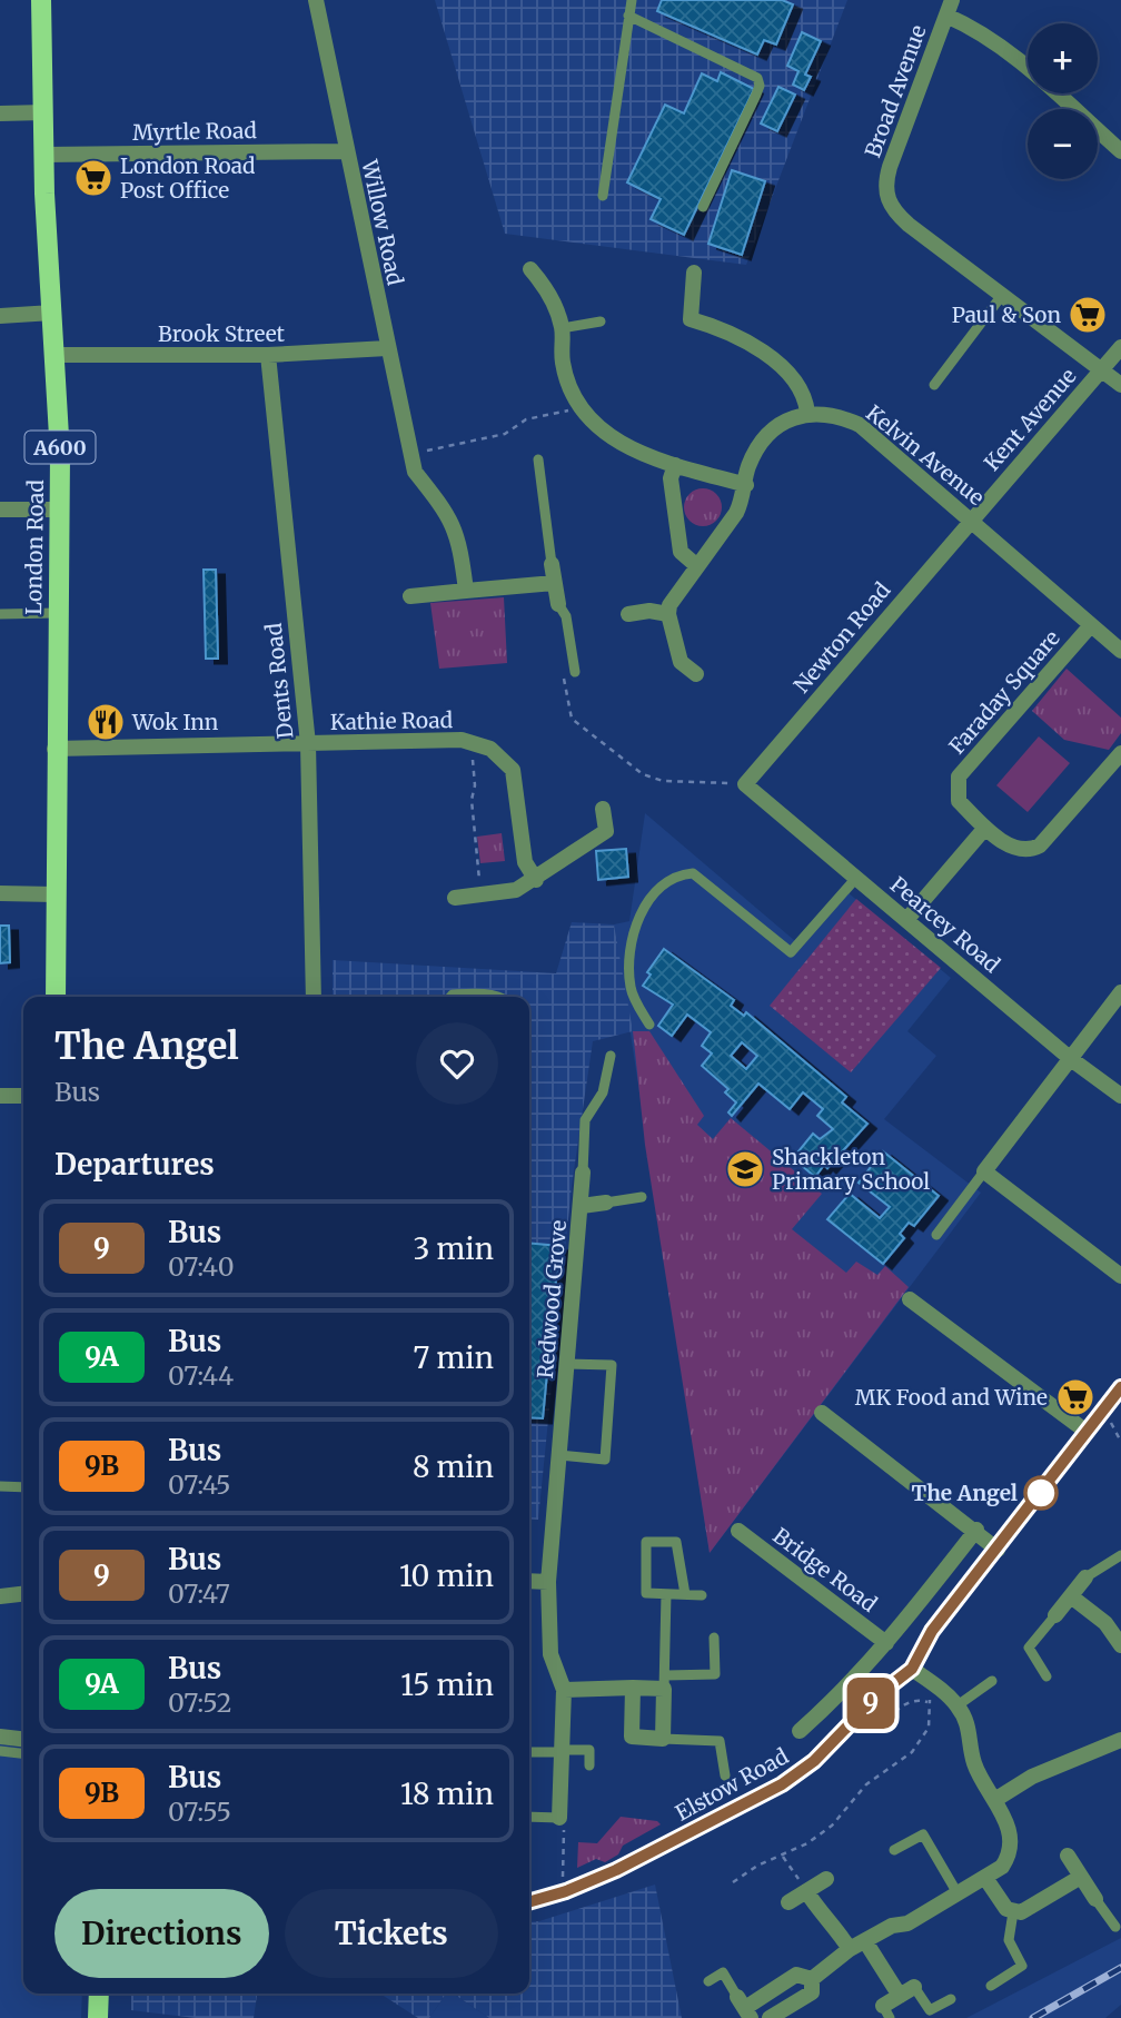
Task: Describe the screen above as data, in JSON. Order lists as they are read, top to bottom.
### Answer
{
  "streets": {
    "main road": ["A600", "London Road"],
    "street": [
      "Broad Avenue",
      "Myrtle Road",
      "Willow Road",
      "Brook Street",
      "Kent Avenue",
      "Kelvin Avenue",
      "Newton Road",
      "Dents Road",
      "Faraday Square",
      "Kathie Road",
      "Pearcey Road",
      "Redwood Grove",
      "Bridge Road",
      "Elstow Road"
    ]
  },
  "crossings": [
    ["Myrtle Road", "Willow Road"],
    ["Myrtle Road", "London Road"],
    ["Willow Road", "Brook Street"],
    ["Brook Street", "London Road"],
    ["Brook Street", "Dents Road"],
    ["Kent Avenue", "Kelvin Avenue"],
    ["Kent Avenue", "Newton Road"],
    ["Kelvin Avenue", "Newton Road"],
    ["Kelvin Avenue", "Faraday Square"],
    ["London Road", "Kathie Road"],
    ["Newton Road", "Pearcey Road"],
    ["Dents Road", "Kathie Road"]
  ],
  "places": {
    "supermarket": ["London Road Post Office", "Paul & Son", "MK Food and Wine"],
    "restaurant": ["Wok Inn"],
    "school or university": ["Shackleton Primary School"],
    "other": ["The Angel"]
  },
  "lines": ["bus line 9"],
  "page": {
    "on_map": "9",
    "map_buttons": ["+", "−"],
    "heading": [
      ["The Angel", "Bus"],
      "Departures"
    ],
    "list": [
      {
        "mark": "9",
        "name": "Bus",
        "note": "07:40",
        "value": "3 min"
      },
      {
        "mark": "9A",
        "name": "Bus",
        "note": "07:44",
        "value": "7 min"
      },
      {
        "mark": "9B",
        "name": "Bus",
        "note": "07:45",
        "value": "8 min"
      },
      {
        "mark": "9",
        "name": "Bus",
        "note": "07:47",
        "value": "10 min"
      },
      {
        "mark": "9A",
        "name": "Bus",
        "note": "07:52",
        "value": "15 min"
      },
      {
        "mark": "9B",
        "name": "Bus",
        "note": "07:55",
        "value": "18 min"
      }
    ],
    "buttons": ["Directions", "Tickets"]
  }
}
